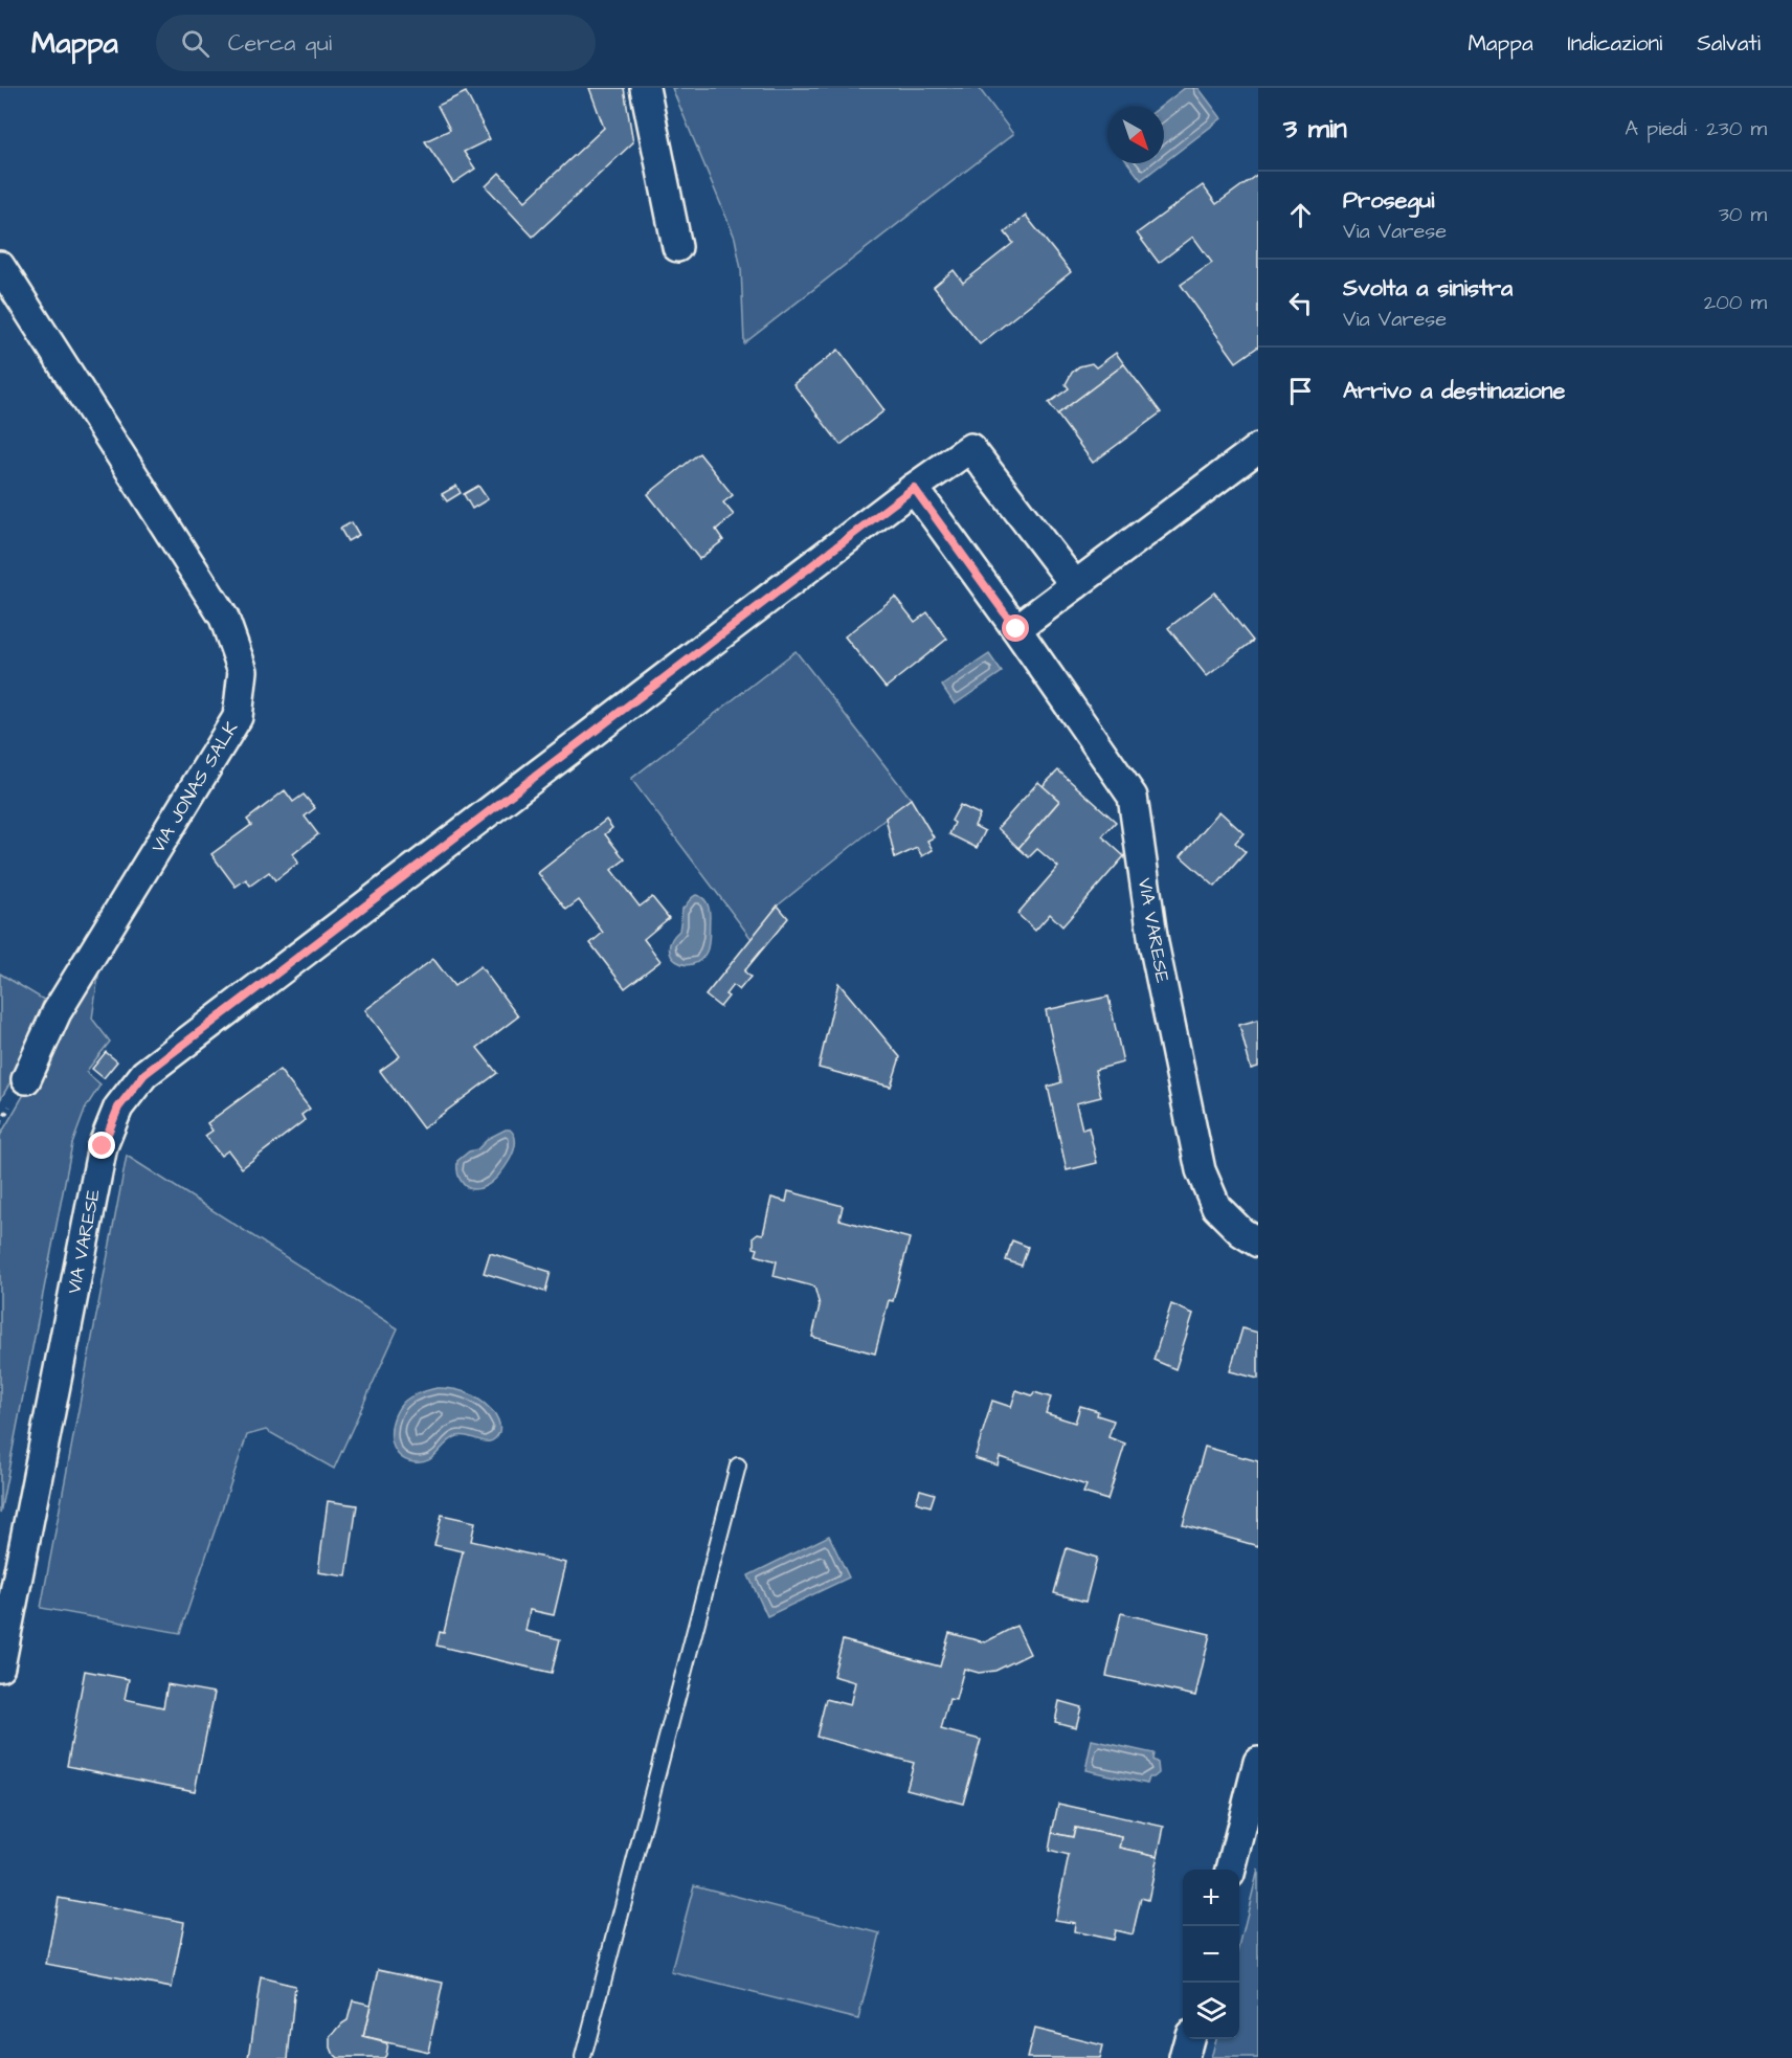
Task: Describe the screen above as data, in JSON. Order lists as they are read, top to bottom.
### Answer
{
  "streets": {
    "street": ["VIA JONAS SALK", "VIA VARESE"]
  },
  "north": "bottom right",
  "page": {
    "header": "Mappa",
    "search": "Cerca qui",
    "nav": ["Mappa", "Indicazioni", "Salvati"],
    "heading": ["3 min", "A piedi · 230 m"],
    "list": [
      ["Prosegui", "Via Varese", "30 m"],
      ["Svolta a sinistra", "Via Varese", "200 m"],
      "Arrivo a destinazione"
    ],
    "map_buttons": ["+", "−"]
  }
}
